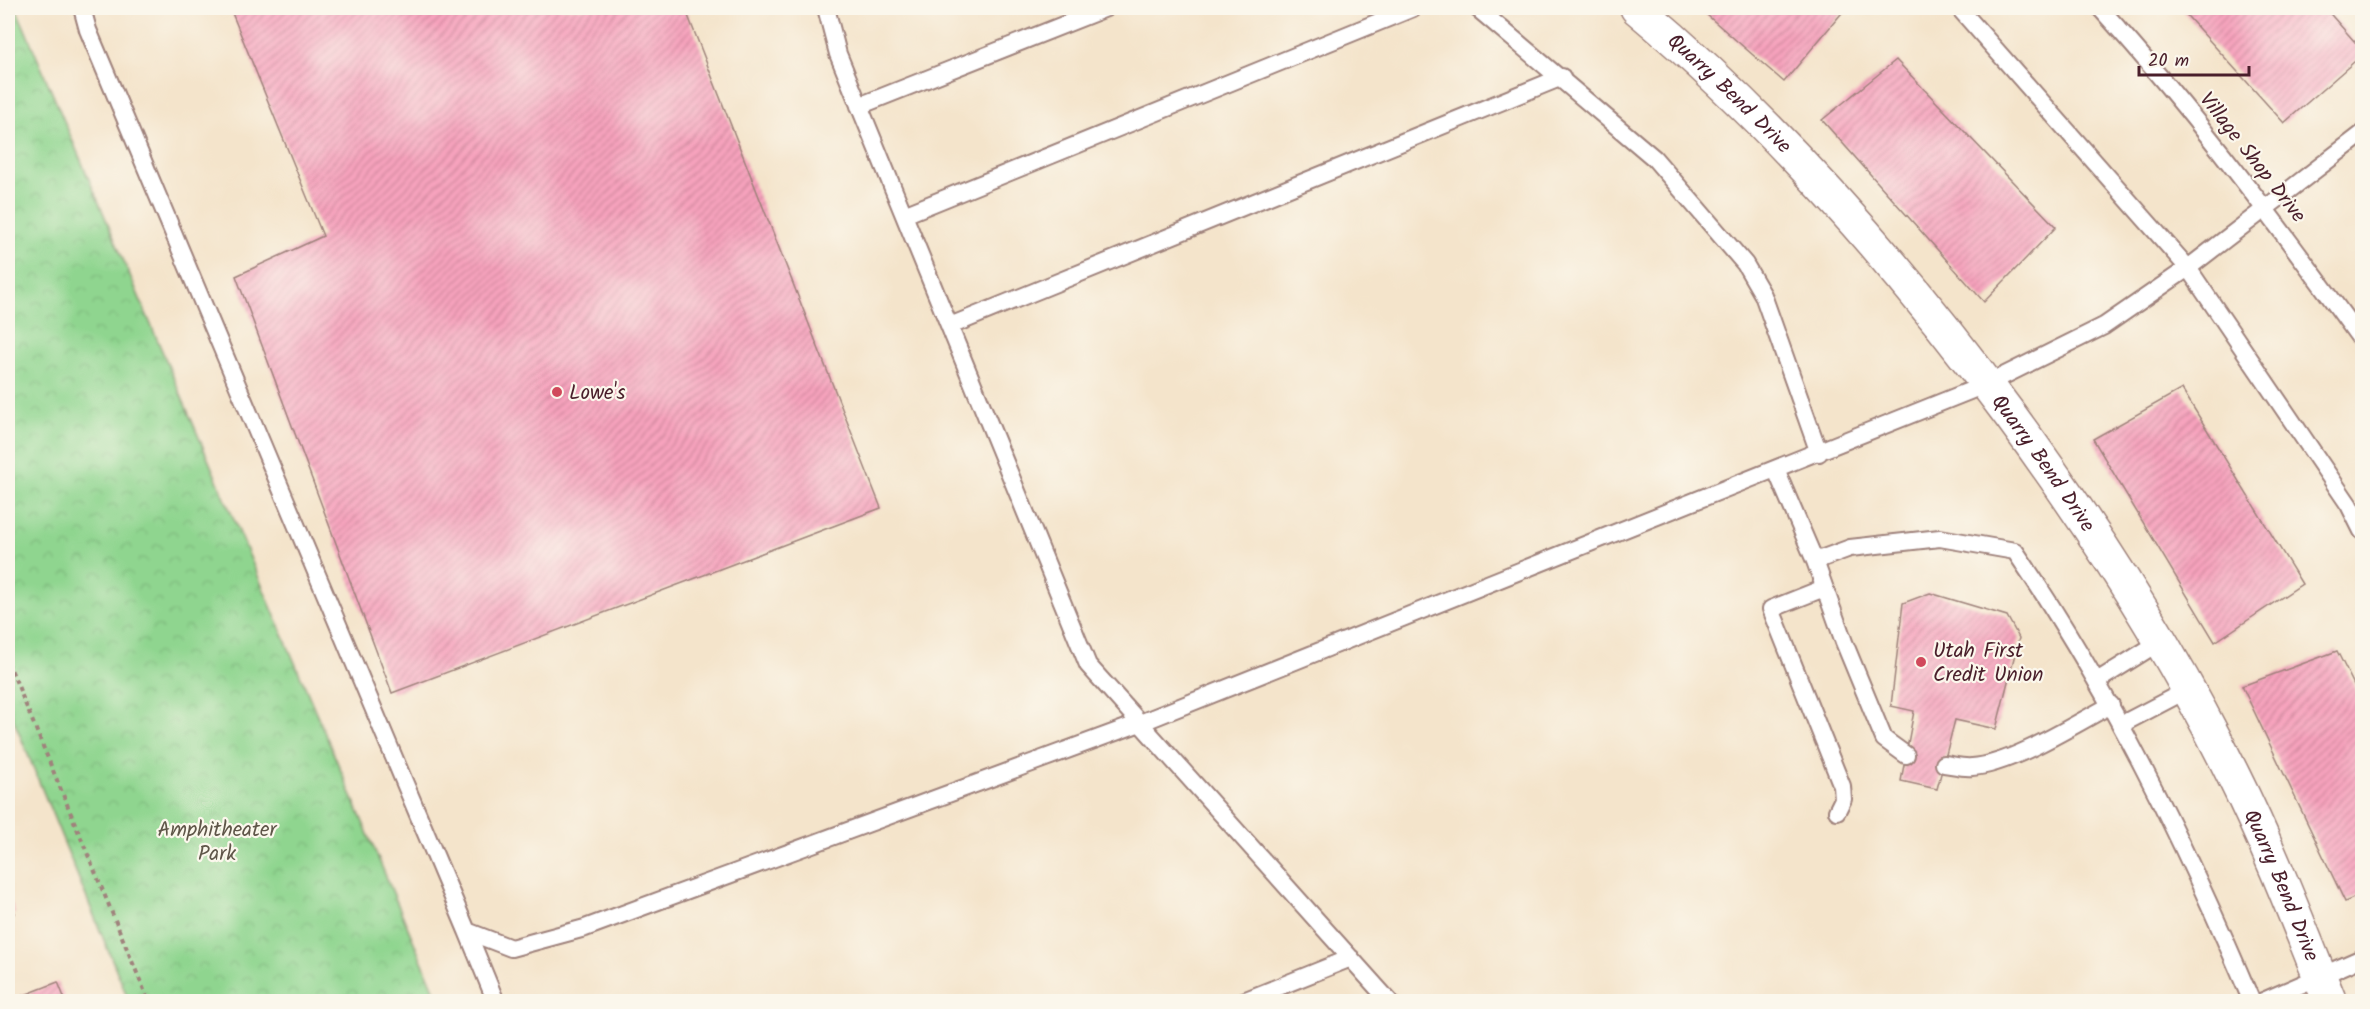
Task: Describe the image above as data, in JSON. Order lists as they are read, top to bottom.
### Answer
{
  "streets": {
    "street": ["Quarry Bend Drive"],
    "lane": ["Village Shop Drive"]
  },
  "parks": ["Amphitheater Park"],
  "places": ["Lowe's", "Utah First Credit Union"],
  "scale_bar": "20 m"
}
